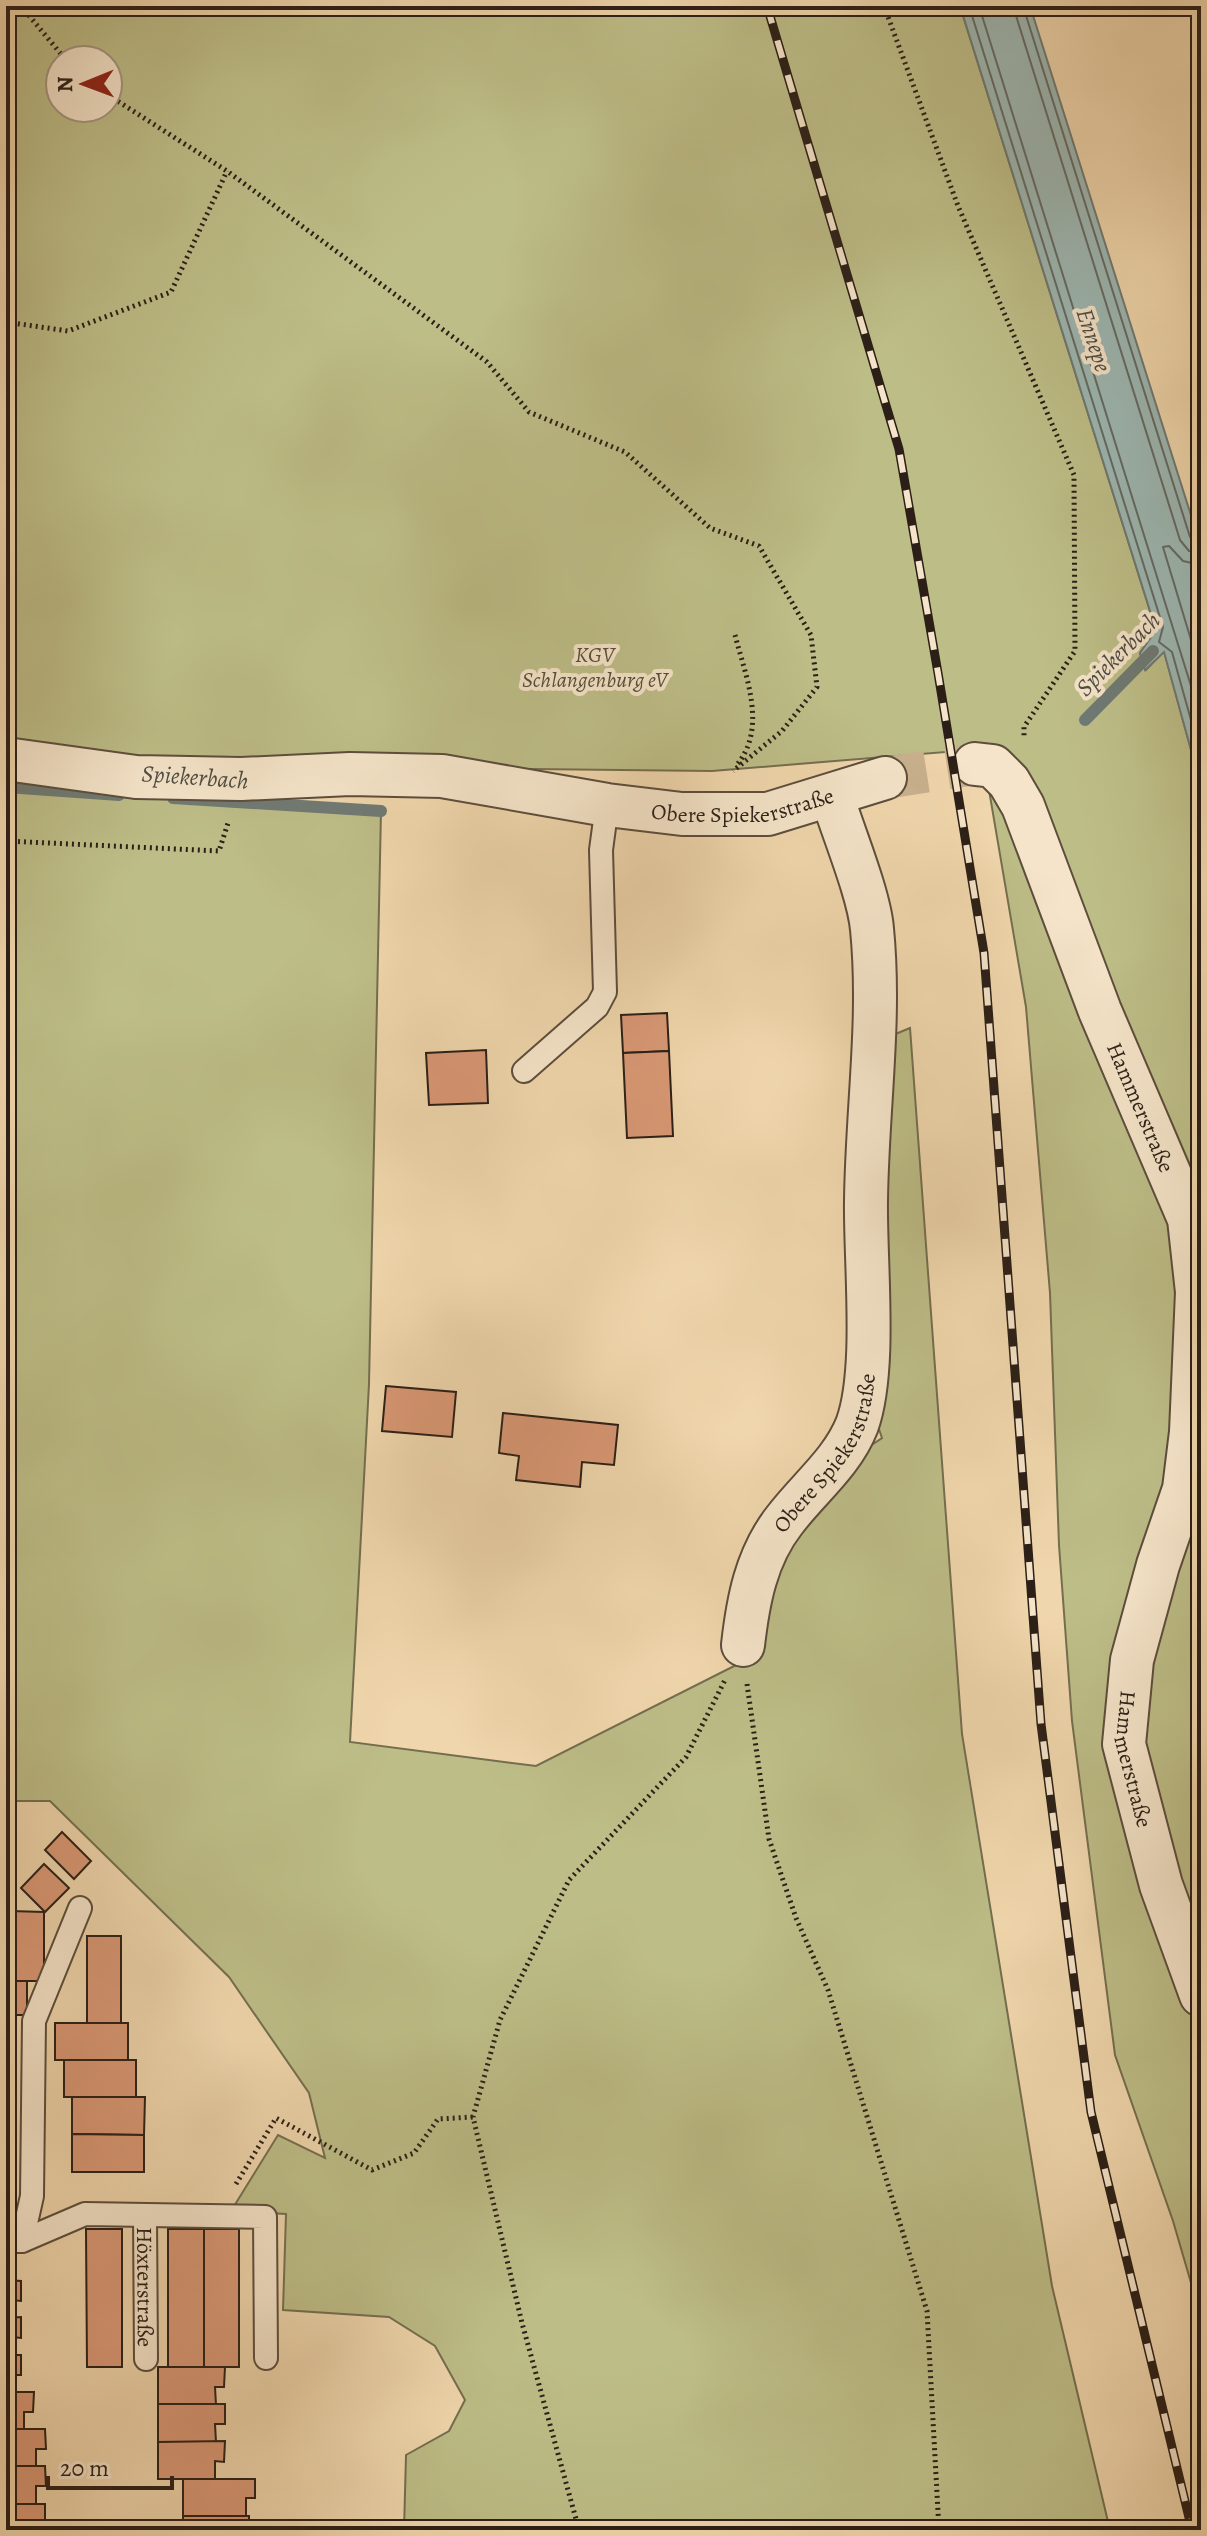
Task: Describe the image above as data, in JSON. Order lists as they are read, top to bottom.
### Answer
{
  "streets": {
    "street": ["Obere Spiekerstraße", "Hammerstraße"],
    "lane": ["Höxterstraße"]
  },
  "water": ["Ennepe", "Spiekerbach"],
  "parks": ["KGV Schlangenburg eV"],
  "scale_bar": "20 m",
  "north": "left"
}
